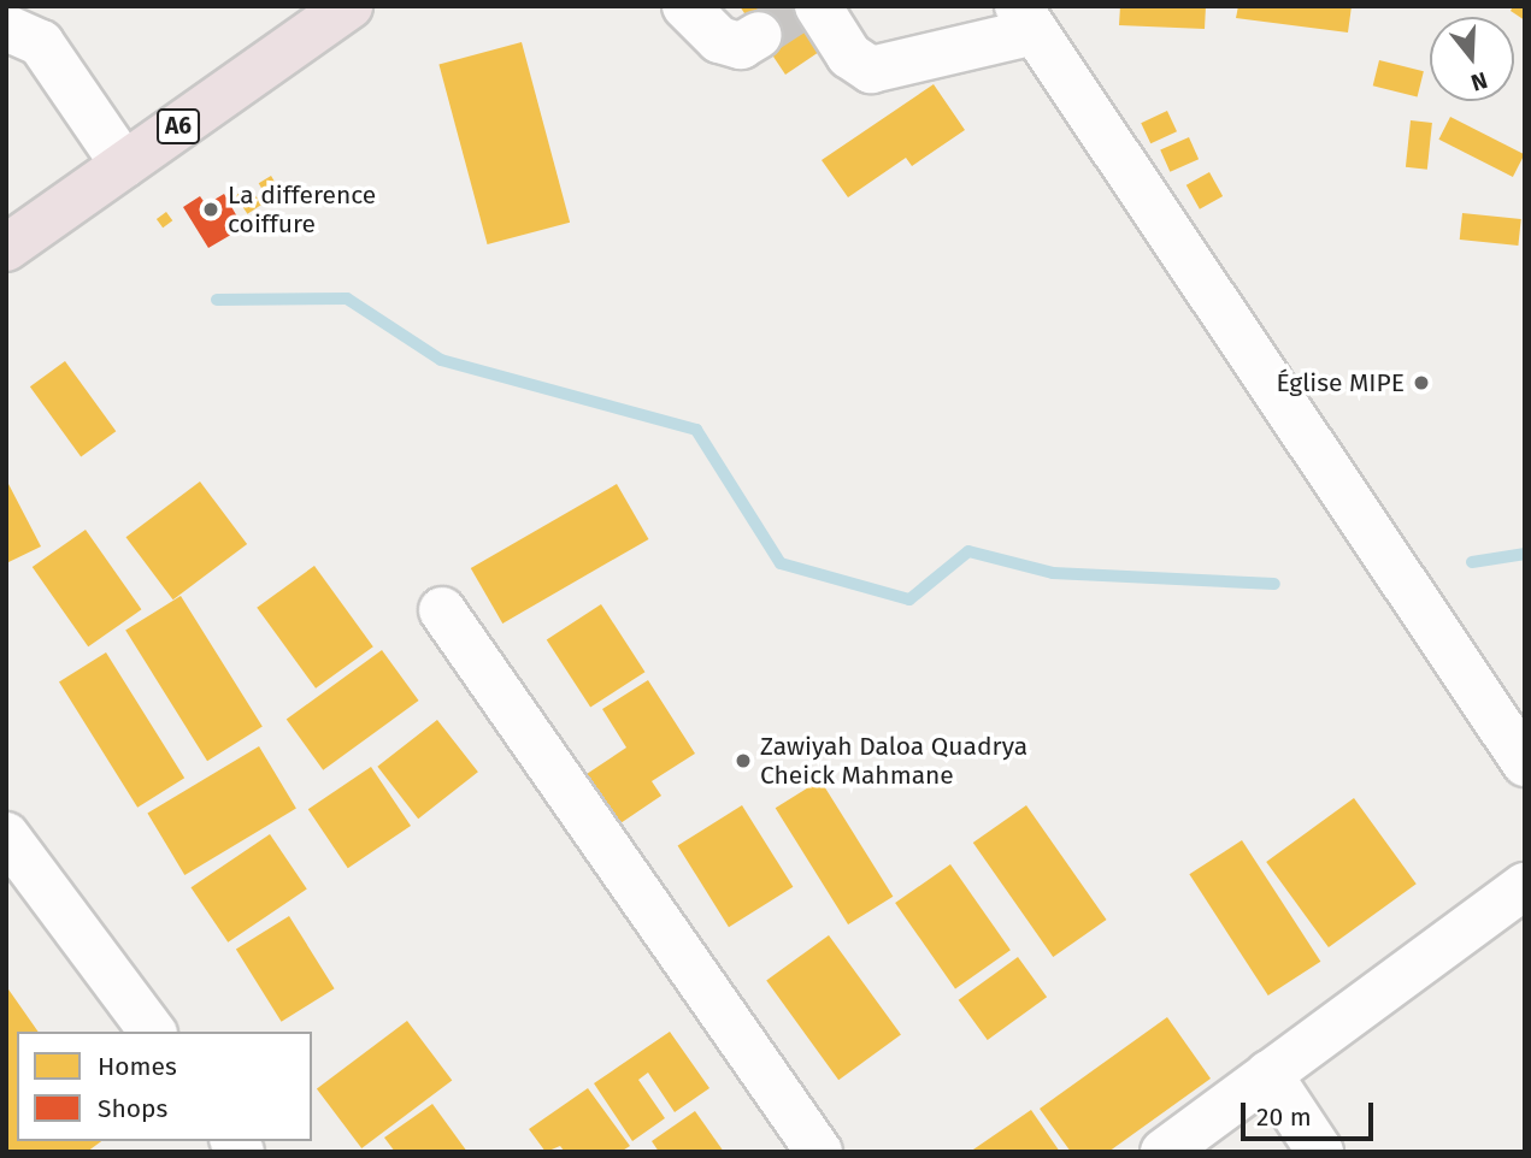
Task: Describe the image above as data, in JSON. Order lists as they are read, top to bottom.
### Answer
{
  "streets": {
    "highway": ["A6"]
  },
  "places": ["La difference coiffure", "Église MIPE", "Zawiyah Daloa Quadrya Cheick Mahmane"],
  "legend": ["Homes", "Shops"],
  "scale_bar": "20 m",
  "north": "bottom"
}
